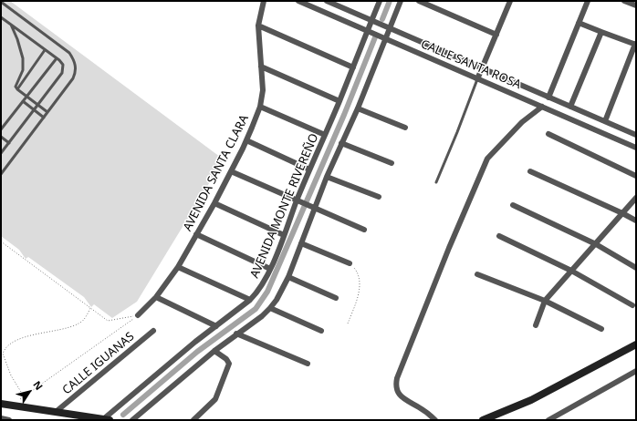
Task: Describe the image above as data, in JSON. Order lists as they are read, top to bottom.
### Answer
{
  "streets": {
    "street": [
      "CALLE SANTA ROSA",
      "AVENIDA SANTA CLARA",
      "AVENIDA MONTE RIVEREÑO",
      "CALLE IGUANAS"
    ]
  },
  "crossings": [
    ["CALLE SANTA ROSA", "AVENIDA MONTE RIVEREÑO"]
  ],
  "north": "top right"
}
